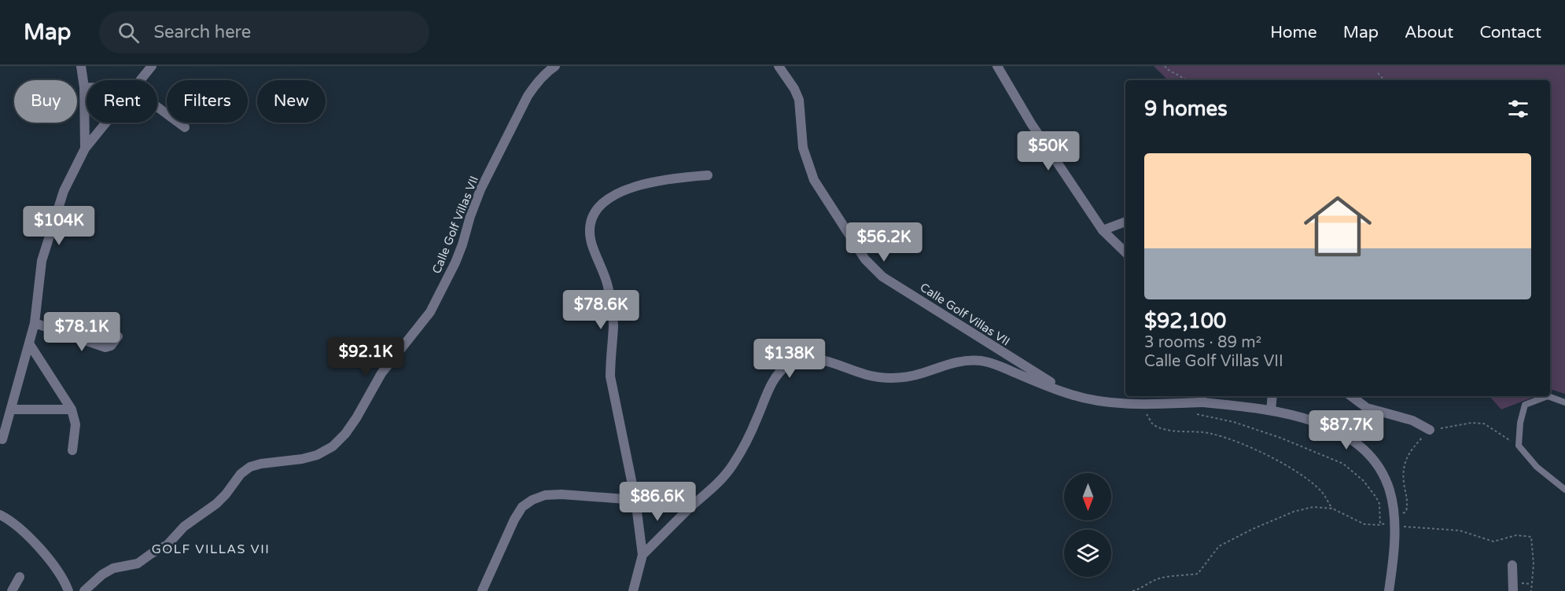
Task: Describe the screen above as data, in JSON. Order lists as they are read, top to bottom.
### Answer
{
  "streets": {
    "street": ["Calle Golf Villas VII"]
  },
  "districts": ["GOLF VILLAS VII"],
  "north": "bottom",
  "page": {
    "header": "Map",
    "search": "Search here",
    "nav": [
      "Home",
      "Map",
      "About",
      "Contact"
    ],
    "chip": [
      "Buy",
      "Rent",
      "Filters",
      "New"
    ],
    "heading": "9 homes",
    "price": [
      "$50K",
      "$104K",
      "$56.2K",
      "$78.6K",
      "$78.1K",
      "$92.1K",
      "$138K",
      "$87.7K",
      "$86.6K"
    ],
    "list": [
      {
        "name": "$92,100",
        "note": "3 rooms · 89 m² · Calle Golf Villas VII"
      }
    ]
  }
}
